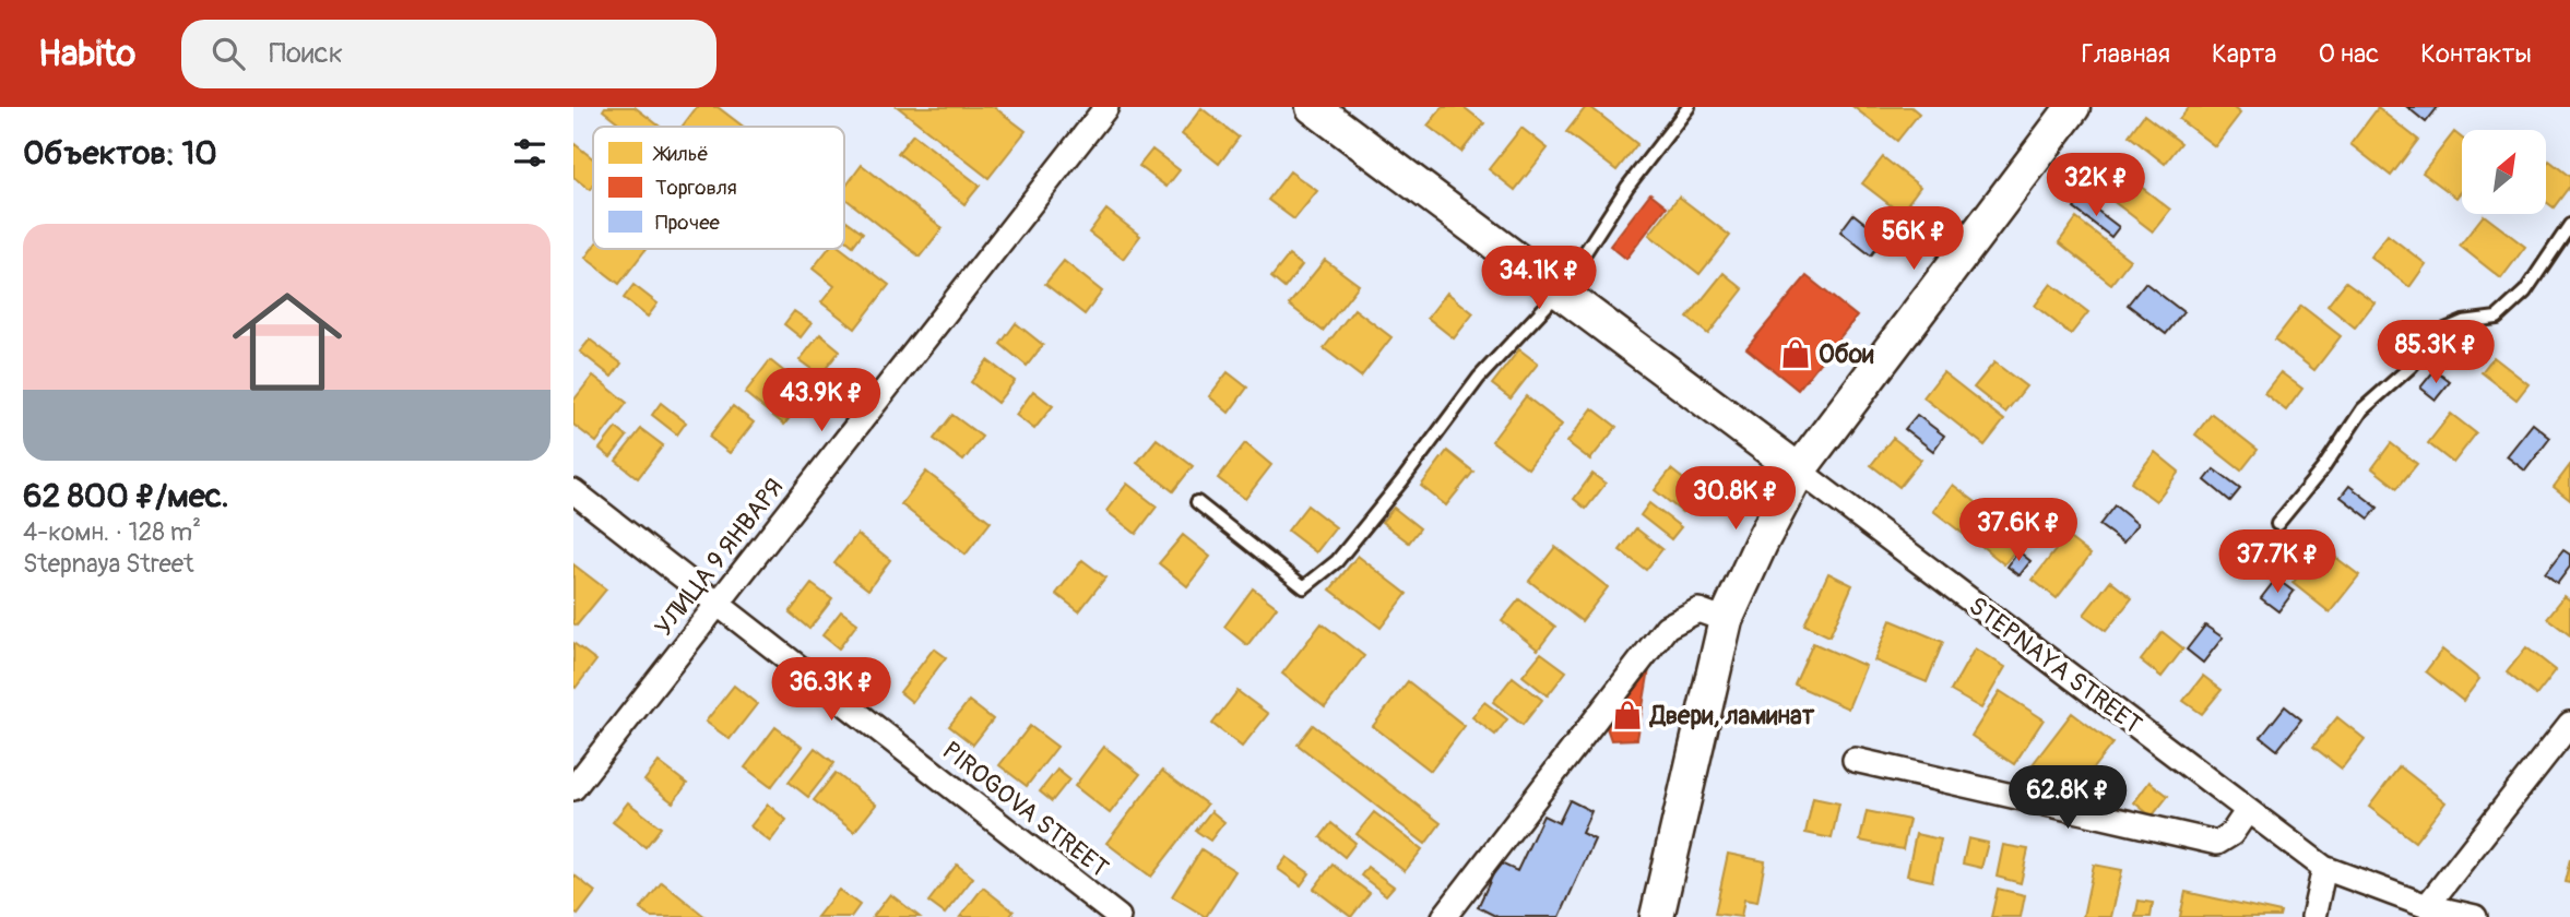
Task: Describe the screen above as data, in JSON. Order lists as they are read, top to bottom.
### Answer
{
  "streets": {
    "main road": ["STEPNAYA STREET"],
    "street": ["УЛИЦА 9 ЯНВАРЯ", "PIROGOVA STREET"]
  },
  "crossings": [
    ["УЛИЦА 9 ЯНВАРЯ", "PIROGOVA STREET"]
  ],
  "places": {
    "shop": ["Обои", "Двери, ламинат"]
  },
  "legend": ["Жильё", "Торговля", "Прочее"],
  "north": "top right",
  "page": {
    "header": "Habito",
    "search": "Поиск",
    "nav": [
      "Главная",
      "Карта",
      "О нас",
      "Контакты"
    ],
    "heading": "Объектов: 10",
    "price": [
      "32K ₽",
      "56K ₽",
      "34.1K ₽",
      "85.3K ₽",
      "43.9K ₽",
      "30.8K ₽",
      "37.6K ₽",
      "37.7K ₽",
      "36.3K ₽",
      "62.8K ₽"
    ],
    "list": [
      {
        "name": "62 800 ₽/мес.",
        "note": "4-комн. · 128 m² · Stepnaya Street"
      }
    ]
  }
}
